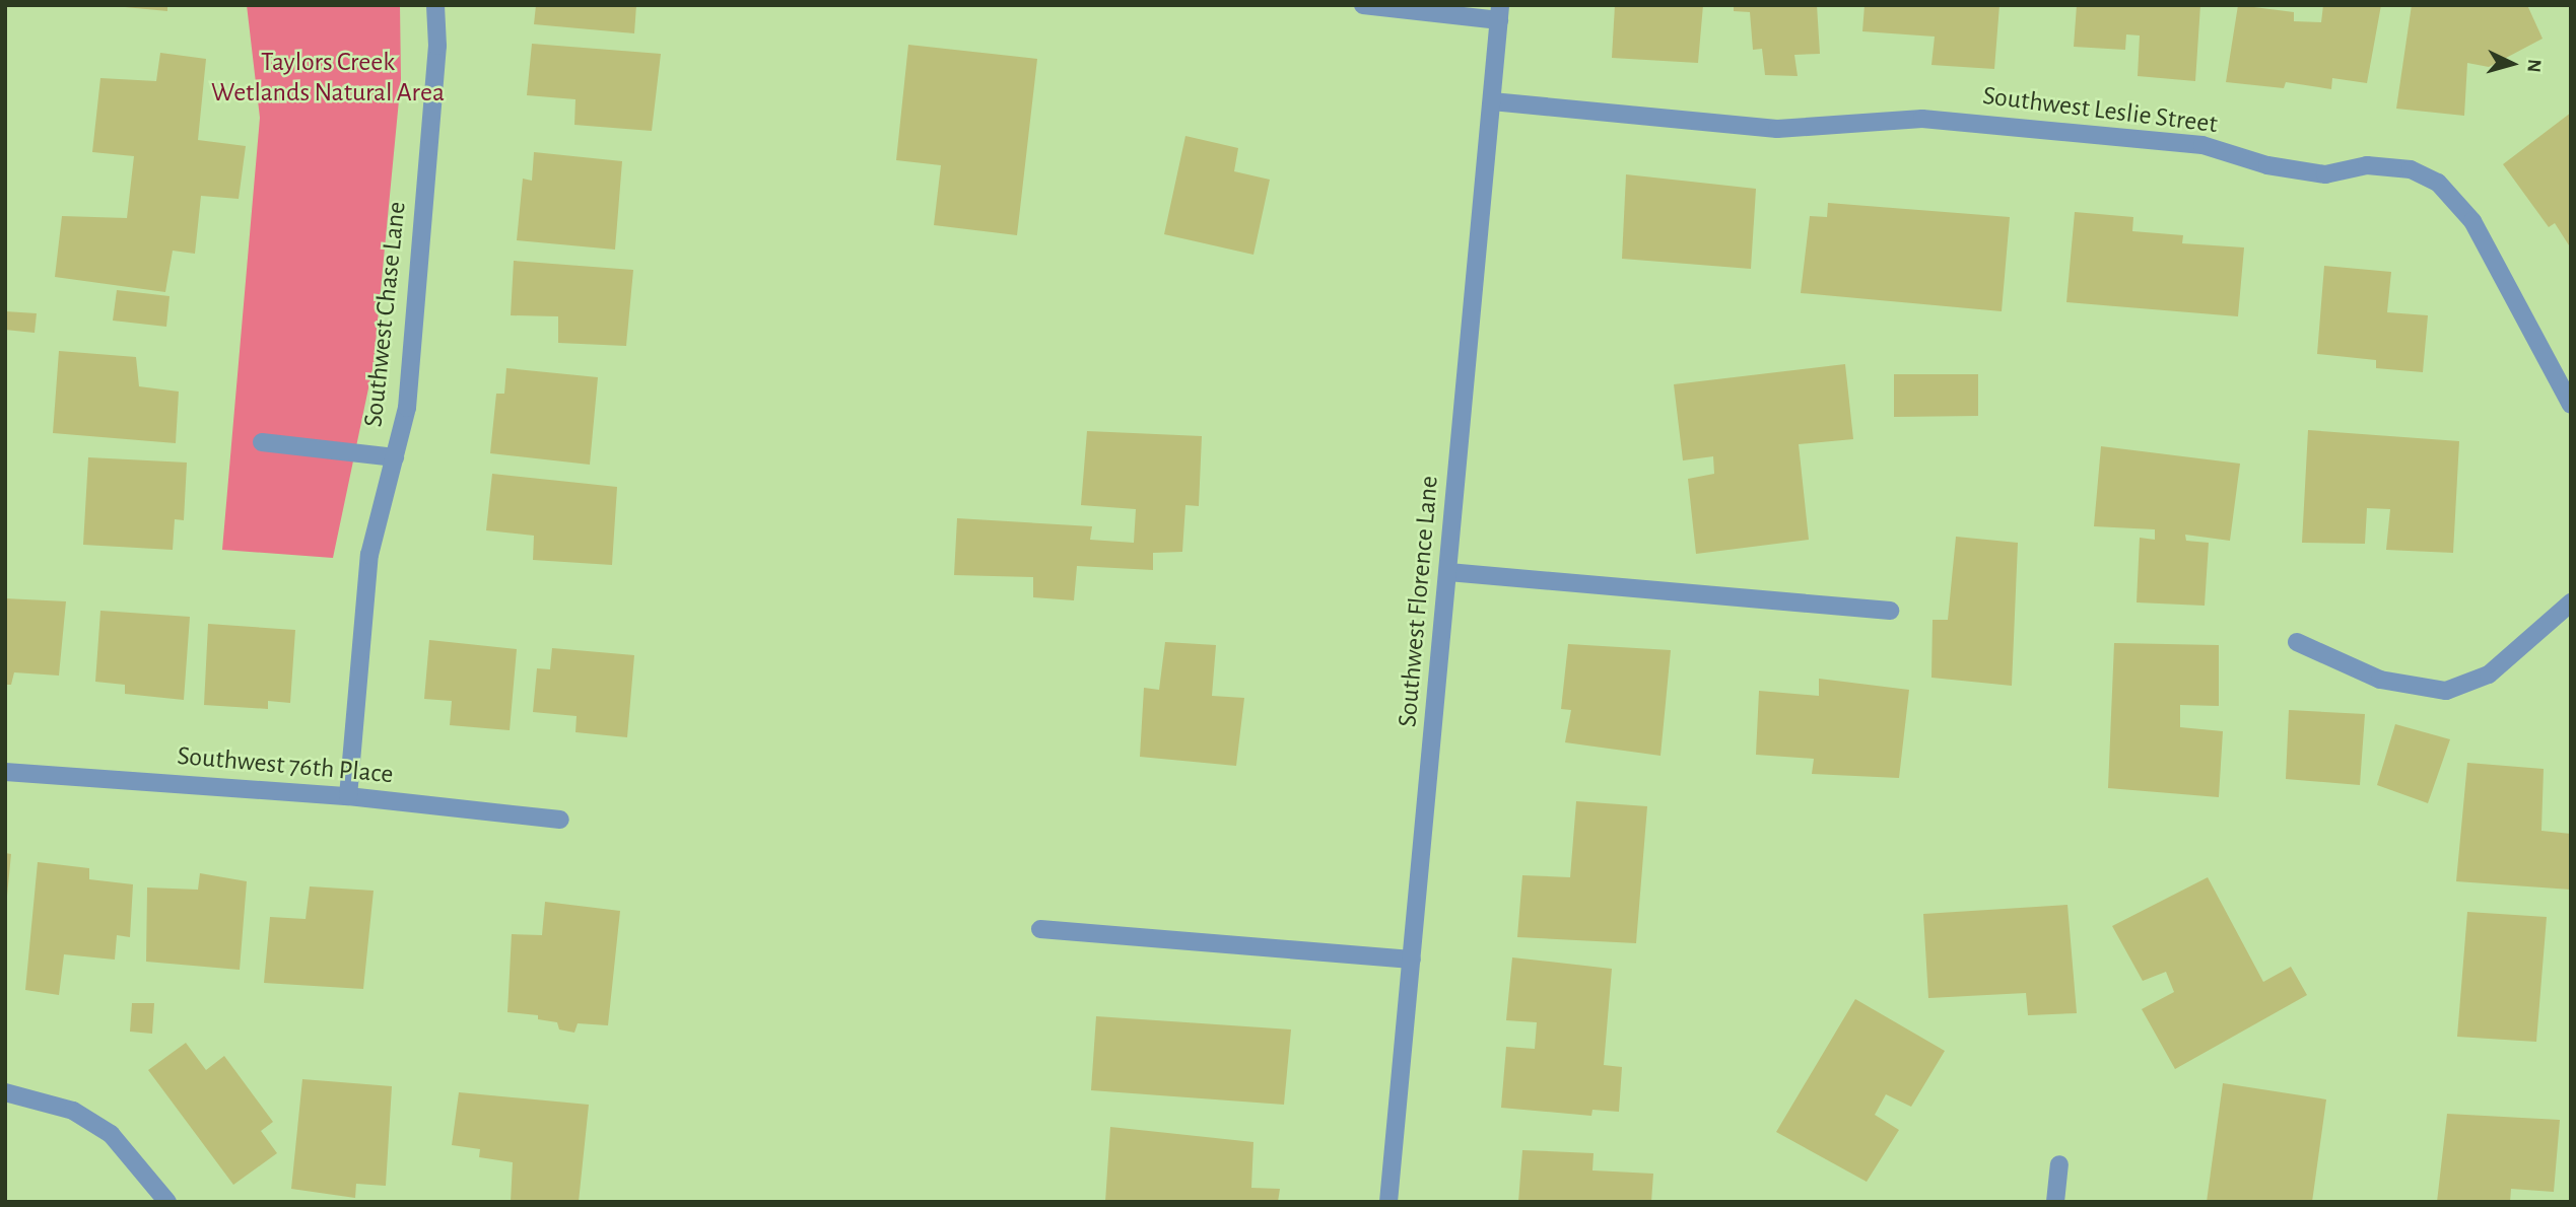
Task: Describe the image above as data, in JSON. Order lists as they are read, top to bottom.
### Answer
{
  "streets": {
    "street": [
      "Southwest Leslie Street",
      "Southwest Chase Lane",
      "Southwest Florence Lane",
      "Southwest 76th Place"
    ]
  },
  "crossings": [
    ["Southwest Leslie Street", "Southwest Florence Lane"],
    ["Southwest Chase Lane", "Southwest 76th Place"]
  ],
  "parks": ["Taylors Creek Wetlands Natural Area"],
  "north": "right"
}
